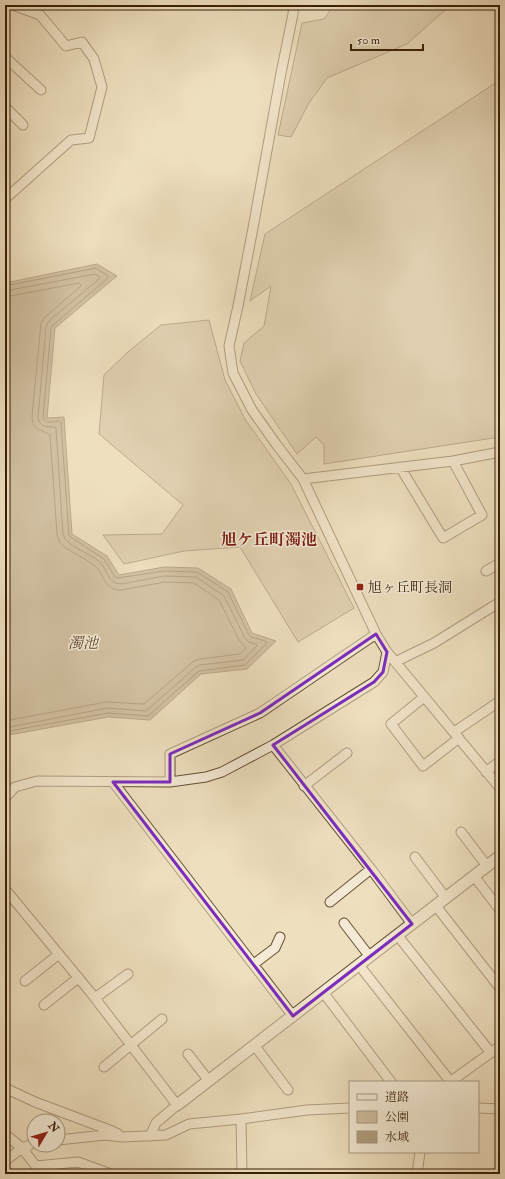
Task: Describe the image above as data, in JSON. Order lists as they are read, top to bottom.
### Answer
{
  "districts": ["旭ケ丘町濁池"],
  "water": ["濁池"],
  "places": {
    "transit": ["旭ヶ丘町長洞"]
  },
  "legend": ["道路", "公園", "水域"],
  "scale_bar": "50 m",
  "north": "top right"
}
